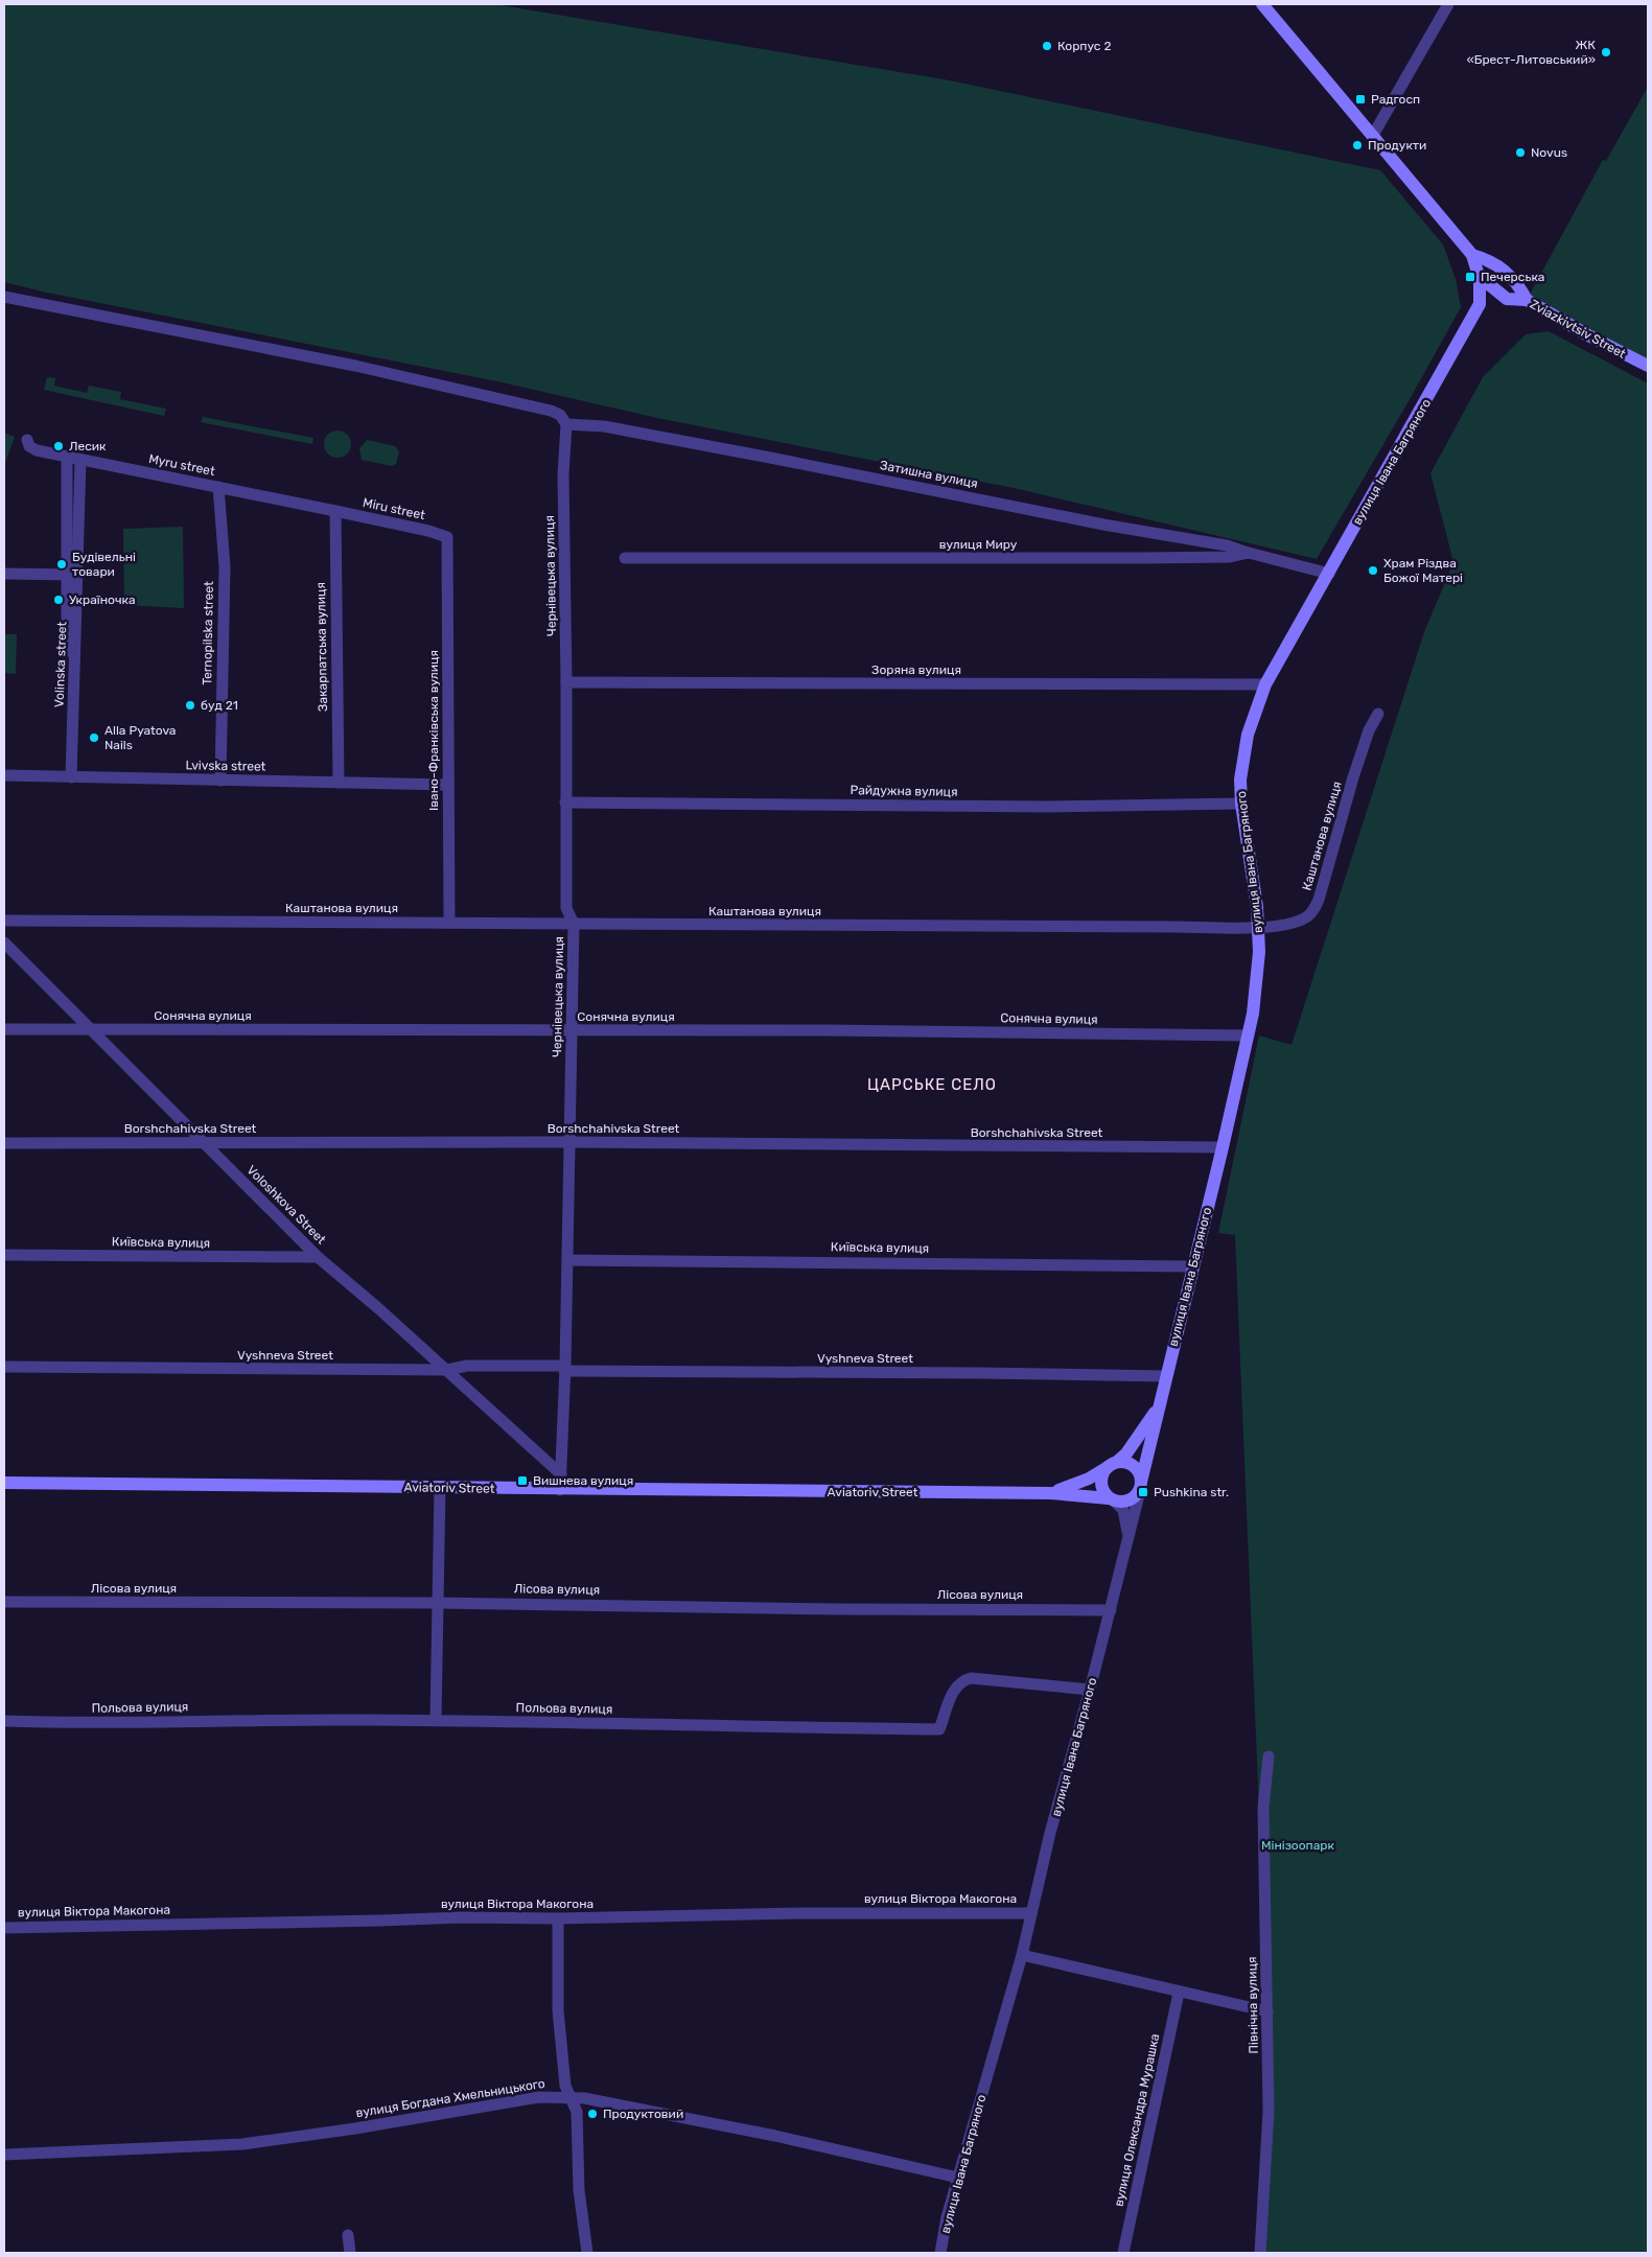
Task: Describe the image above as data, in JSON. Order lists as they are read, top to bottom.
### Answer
{
  "streets": {
    "main road": ["Zviazkivtsiv Street", "вулиця Івана Багряного", "Aviatoriv Street"],
    "street": [
      "Myru street",
      "Затишна вулиця",
      "Miru street",
      "вулиця Миру",
      "Чернівецька вулиця",
      "Ternopilska street",
      "Закарпатська вулиця",
      "Volinska street",
      "Зоряна вулиця",
      "Івано-Франківська вулиця",
      "Lvivska street",
      "Райдужна вулиця",
      "Каштанова вулиця",
      "Сонячна вулиця",
      "Borshchahivska Street",
      "Voloshkova Street",
      "Київська вулиця",
      "Vyshneva Street",
      "Лісова вулиця",
      "Польова вулиця",
      "вулиця Віктора Макогона",
      "Північна вулиця",
      "вулиця Богдана Хмельницького",
      "вулиця Олександра Мурашка"
    ]
  },
  "crossings": [
    ["вулиця Івана Багряного", "вулиця Миру"],
    ["вулиця Івана Багряного", "Зоряна вулиця"],
    ["вулиця Івана Багряного", "Райдужна вулиця"],
    ["вулиця Івана Багряного", "Каштанова вулиця"],
    ["вулиця Івана Багряного", "Сонячна вулиця"],
    ["вулиця Івана Багряного", "Borshchahivska Street"],
    ["вулиця Івана Багряного", "Київська вулиця"],
    ["вулиця Івана Багряного", "Vyshneva Street"],
    ["вулиця Івана Багряного", "Aviatoriv Street"],
    ["вулиця Івана Багряного", "Лісова вулиця"],
    ["вулиця Івана Багряного", "Польова вулиця"],
    ["вулиця Івана Багряного", "вулиця Віктора Макогона"],
    ["вулиця Івана Багряного", "вулиця Богдана Хмельницького"],
    ["Myru street", "Miru street"],
    ["Myru street", "Ternopilska street"],
    ["Myru street", "Закарпатська вулиця"],
    ["Затишна вулиця", "вулиця Миру"],
    ["Затишна вулиця", "Чернівецька вулиця"],
    ["Miru street", "Закарпатська вулиця"],
    ["Miru street", "Івано-Франківська вулиця"],
    ["Чернівецька вулиця", "Зоряна вулиця"],
    ["Чернівецька вулиця", "Райдужна вулиця"],
    ["Чернівецька вулиця", "Каштанова вулиця"],
    ["Чернівецька вулиця", "Сонячна вулиця"],
    ["Чернівецька вулиця", "Borshchahivska Street"],
    ["Чернівецька вулиця", "Voloshkova Street"],
    ["Чернівецька вулиця", "Київська вулиця"],
    ["Чернівецька вулиця", "Vyshneva Street"],
    ["Чернівецька вулиця", "Aviatoriv Street"],
    ["Ternopilska street", "Lvivska street"],
    ["Закарпатська вулиця", "Lvivska street"],
    ["Volinska street", "Lvivska street"],
    ["Івано-Франківська вулиця", "Lvivska street"],
    ["Івано-Франківська вулиця", "Каштанова вулиця"],
    ["Сонячна вулиця", "Voloshkova Street"],
    ["Borshchahivska Street", "Voloshkova Street"],
    ["Voloshkova Street", "Київська вулиця"],
    ["Voloshkova Street", "Vyshneva Street"]
  ],
  "districts": ["ЦАРСЬКЕ СЕЛО"],
  "parks": ["Мінізоопарк"],
  "places": {
    "other": [
      "Корпус 2",
      "ЖК «Брест-Литовський»",
      "Продукти",
      "Novus",
      "Лесик",
      "Будівельні товари",
      "Храм Різдва Божої Матері",
      "Україночка",
      "буд 21",
      "Alla Pyatova Nails",
      "Продуктовий"
    ],
    "transit": [
      "Радгосп",
      "Печерська",
      "Вишнева вулиця",
      "Pushkina str."
    ]
  }
}
